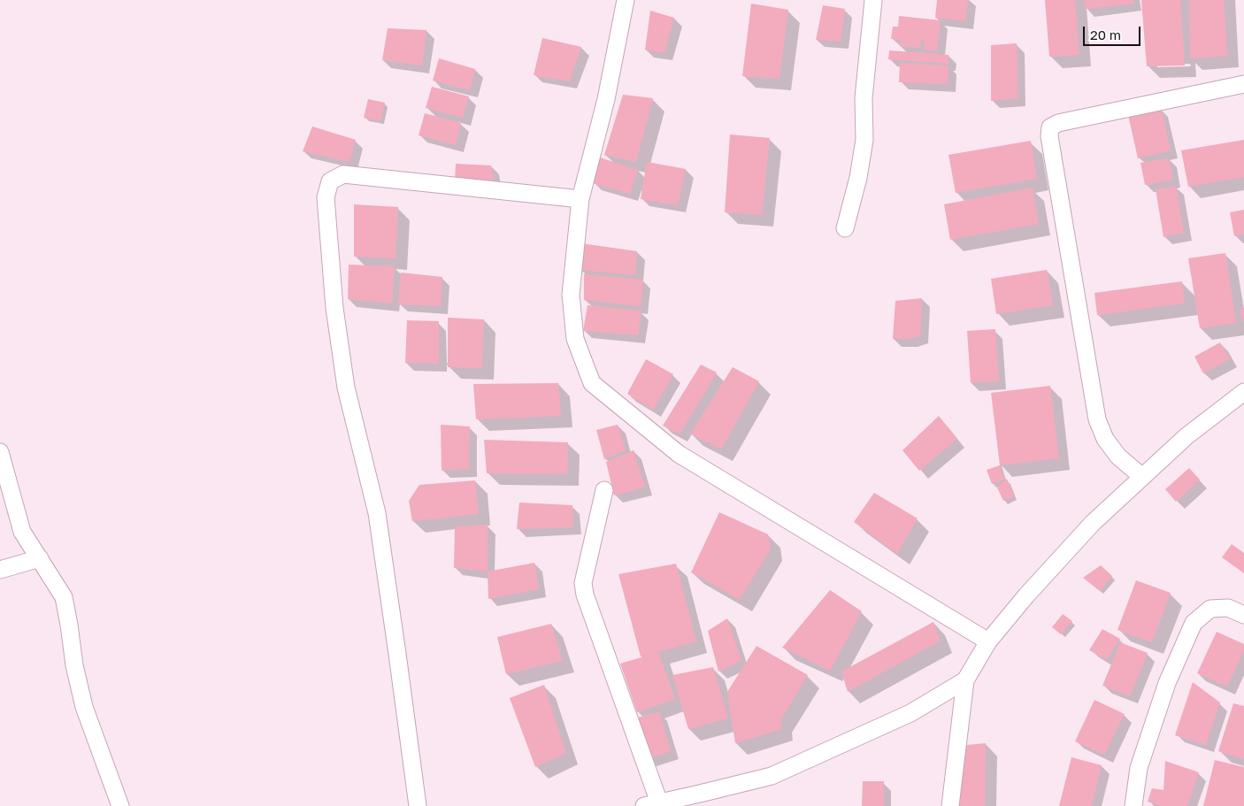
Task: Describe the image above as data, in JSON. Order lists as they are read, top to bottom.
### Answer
{
  "scale_bar": "20 m"
}
